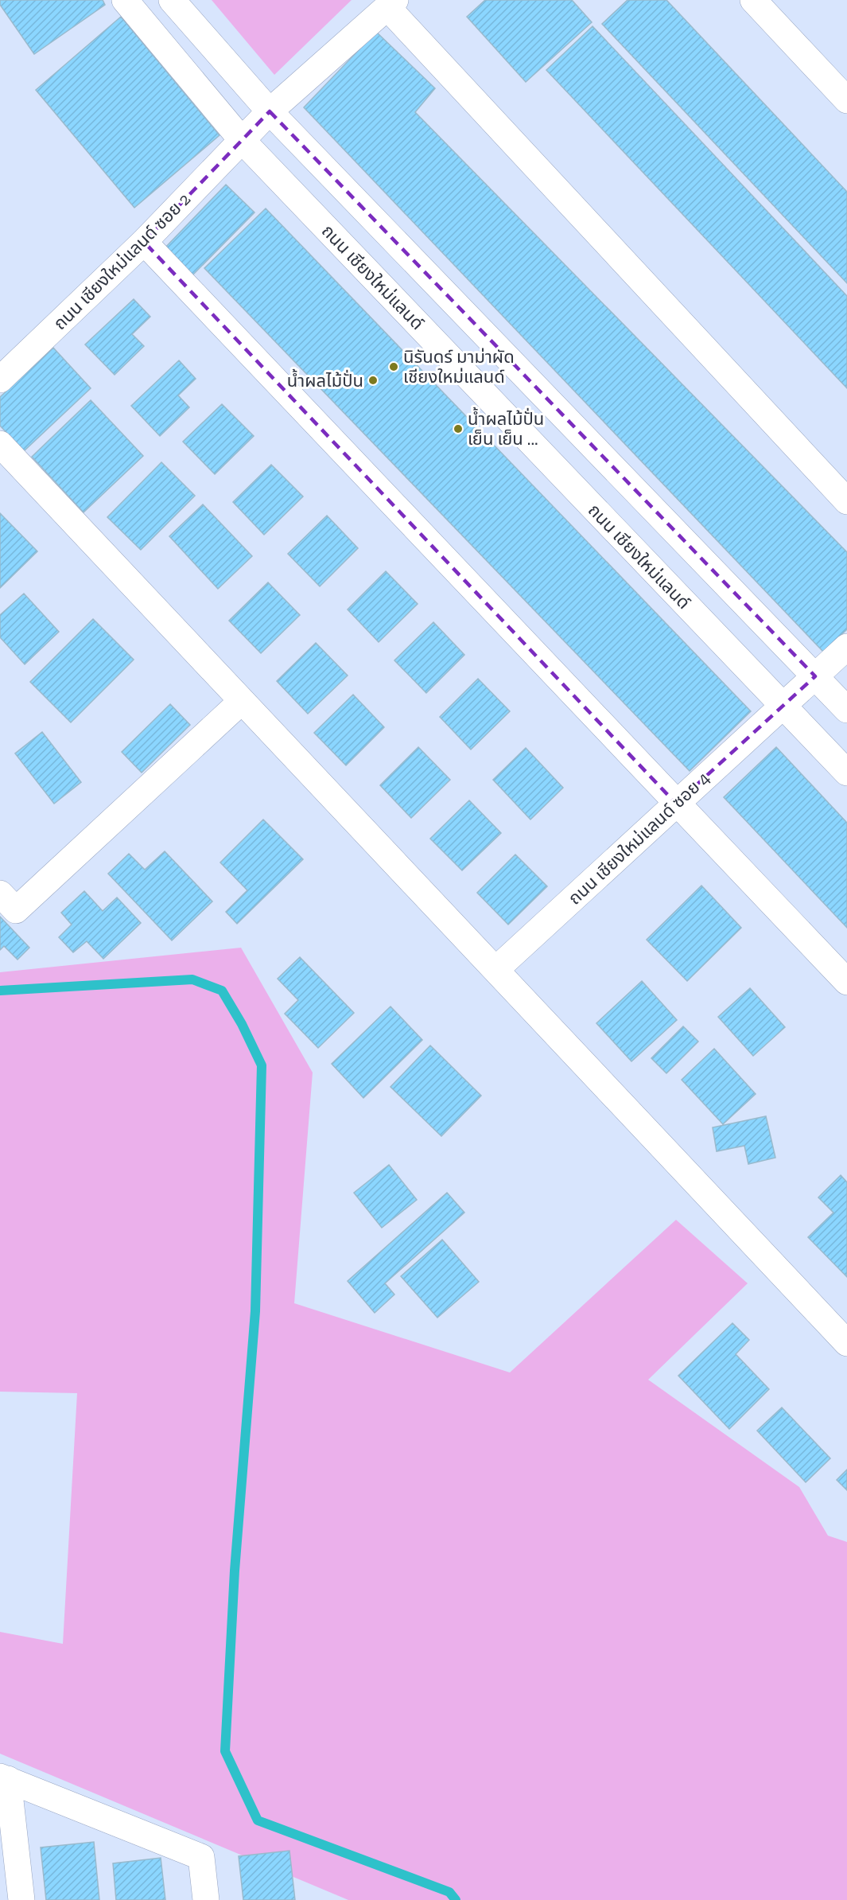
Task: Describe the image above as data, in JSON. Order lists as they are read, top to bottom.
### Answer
{
  "streets": {
    "street": ["ถนน เชียงใหม่แลนด์ ซอย 2", "ถนน เชียงใหม่แลนด์", "ถนน เชียงใหม่แลนด์ ซอย 4"]
  },
  "crossings": [
    ["ถนน เชียงใหม่แลนด์ ซอย 2", "ถนน เชียงใหม่แลนด์"],
    ["ถนน เชียงใหม่แลนด์", "ถนน เชียงใหม่แลนด์ ซอย 4"]
  ],
  "places": ["นิรันดร์ มาม่าผัด เชียงใหม่แลนด์", "น้ำผลไม้ปั่น", "น้ำผลไม้ปั่น เย็น เย็น ..."]
}
